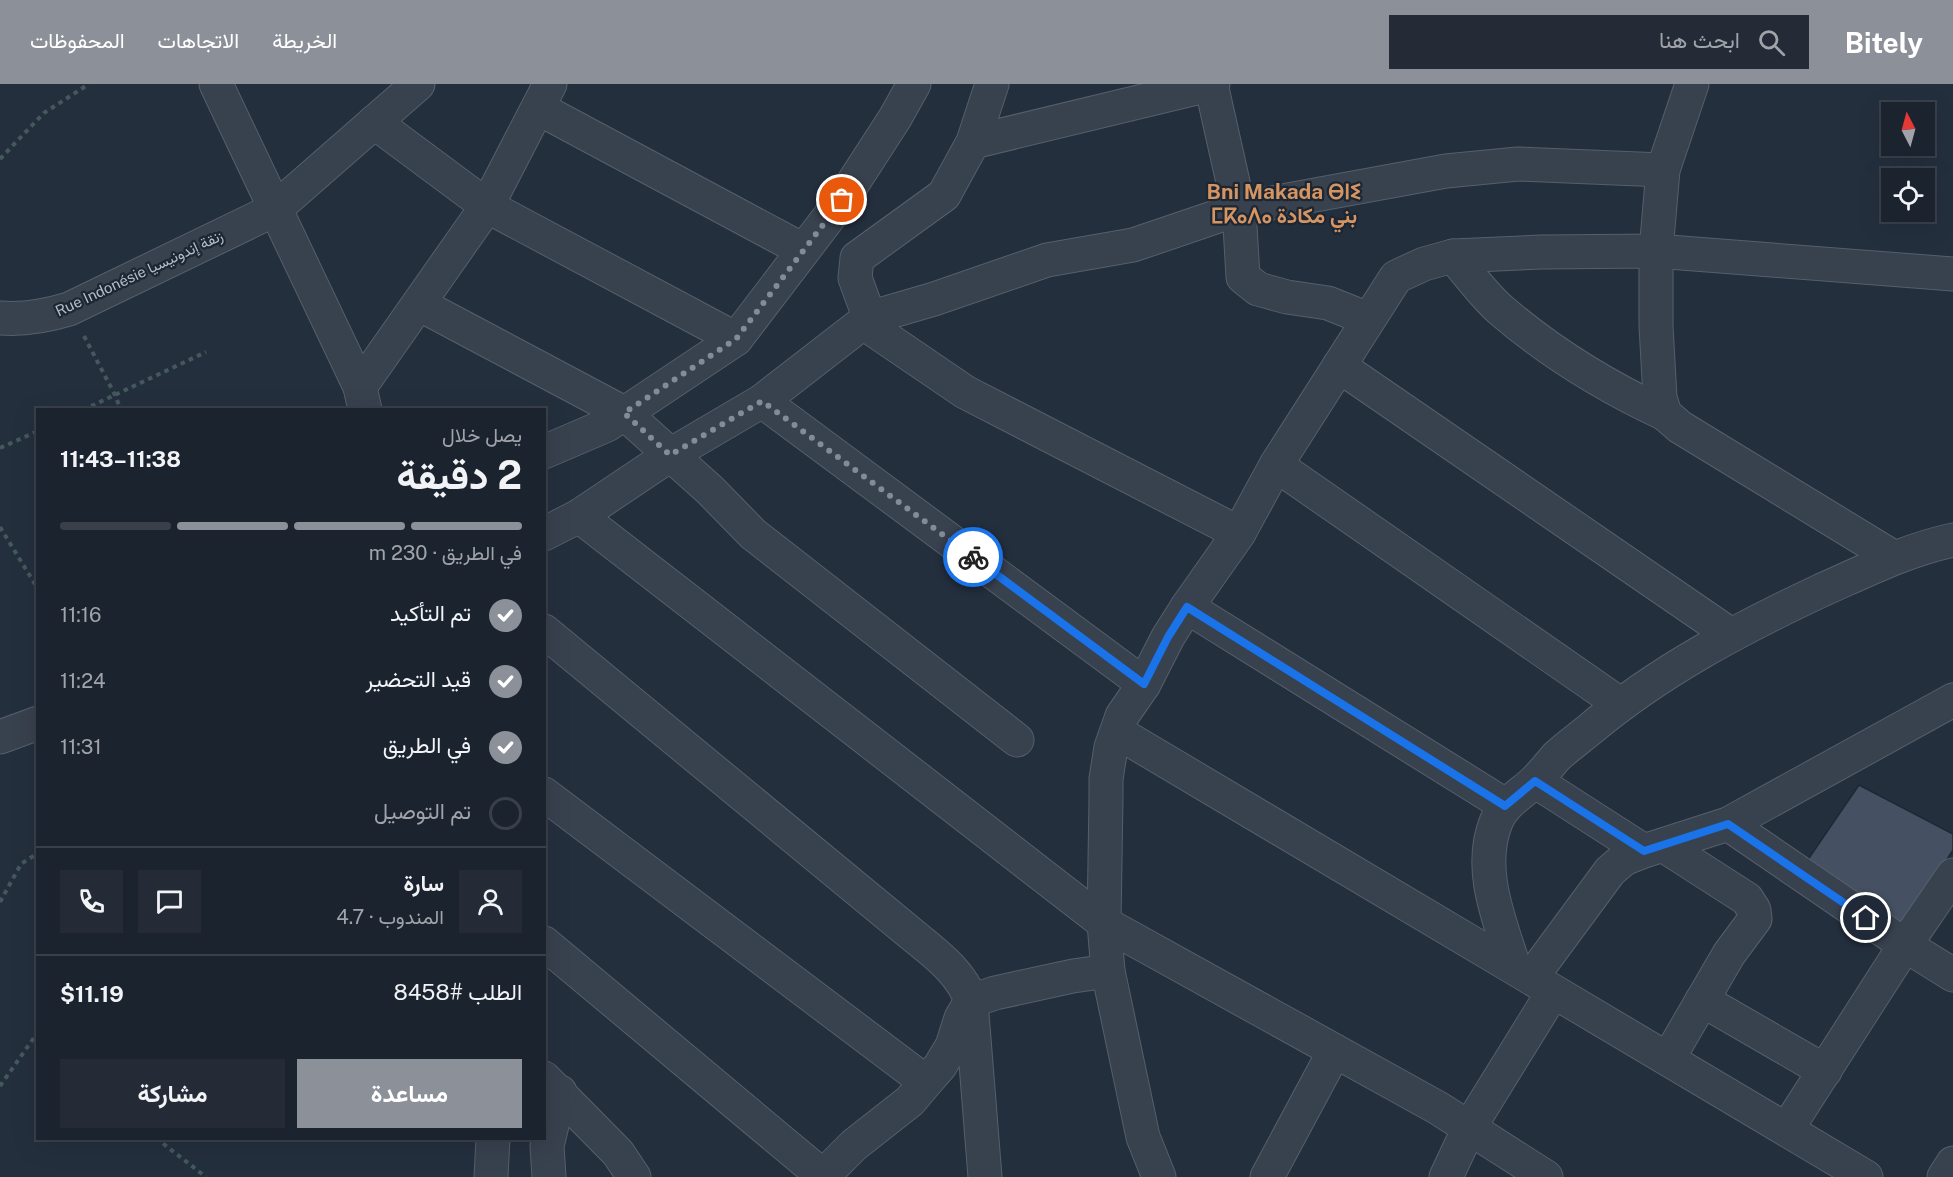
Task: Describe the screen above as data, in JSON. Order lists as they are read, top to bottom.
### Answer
{
  "streets": {
    "street": ["Rue Indonésie زنقة إندونيسيا"]
  },
  "districts": ["Bni Makada ⴱⵏⵉ ⵎⴽⴰⴷⴰ بني مكادة"],
  "north": "top",
  "page": {
    "header": "Bitely",
    "search": "ابحث هنا",
    "nav": ["الخريطة", "الاتجاهات", "المحفوظات"],
    "heading": ["2 دقيقة", "يصل خلال", "11:38–11:43"],
    "panel": [
      "سارة",
      "المندوب · 4.7",
      "الطلب #8458",
      "$11.19"
    ],
    "bar": "في الطريق · 230 m",
    "list": [
      ["تم التأكيد", "11:16"],
      ["قيد التحضير", "11:24"],
      ["في الطريق", "11:31"],
      "تم التوصيل"
    ],
    "buttons": ["مساعدة", "مشاركة"]
  }
}
